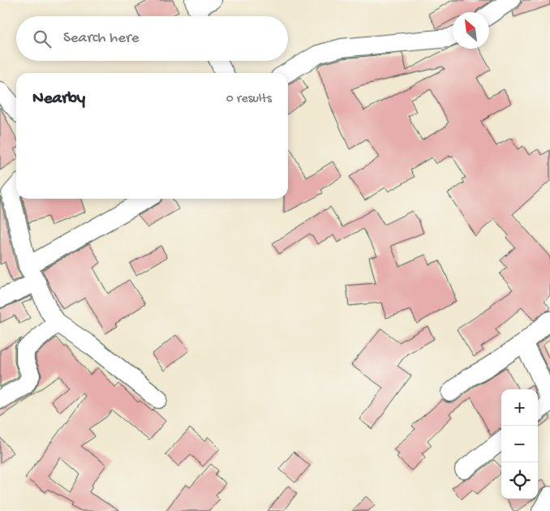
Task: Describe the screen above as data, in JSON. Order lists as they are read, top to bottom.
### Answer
{
  "north": "top left",
  "page": {
    "search": "Search here",
    "heading": ["Nearby", "0 results"],
    "map_buttons": ["+", "−"]
  }
}
